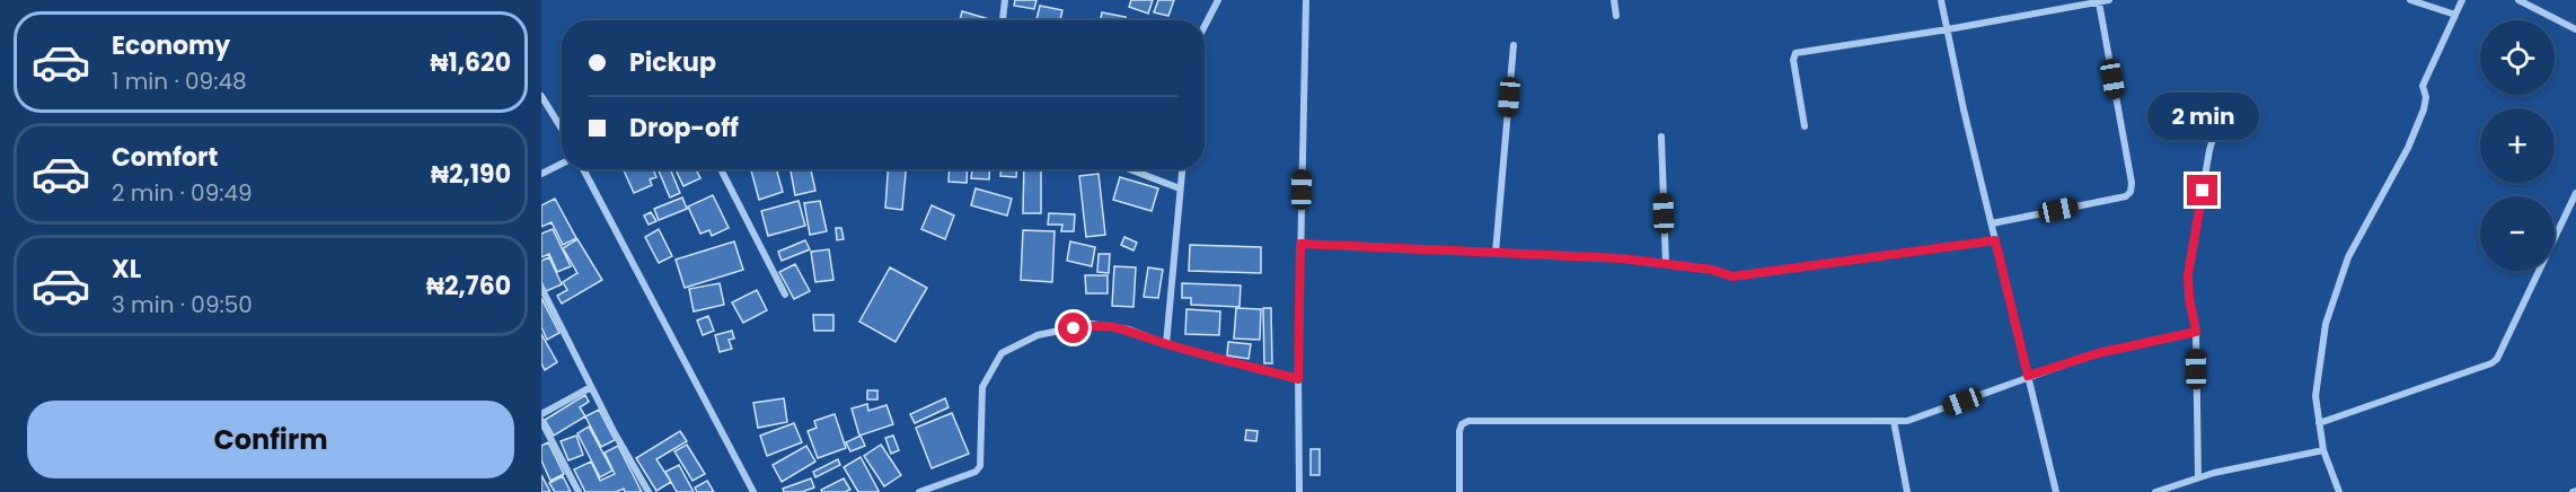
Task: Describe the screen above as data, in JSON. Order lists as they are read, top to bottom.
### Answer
{
  "page": {
    "list": [
      {
        "name": "Economy",
        "note": "1 min · 09:48",
        "value": "₦1,620"
      },
      {
        "name": "Comfort",
        "note": "2 min · 09:49",
        "value": "₦2,190"
      },
      {
        "name": "XL",
        "note": "3 min · 09:50",
        "value": "₦2,760"
      }
    ],
    "map_buttons": ["+", "−"],
    "banner": ["Pickup", "Drop-off"],
    "bubble": "2 min",
    "buttons": "Confirm"
  }
}
